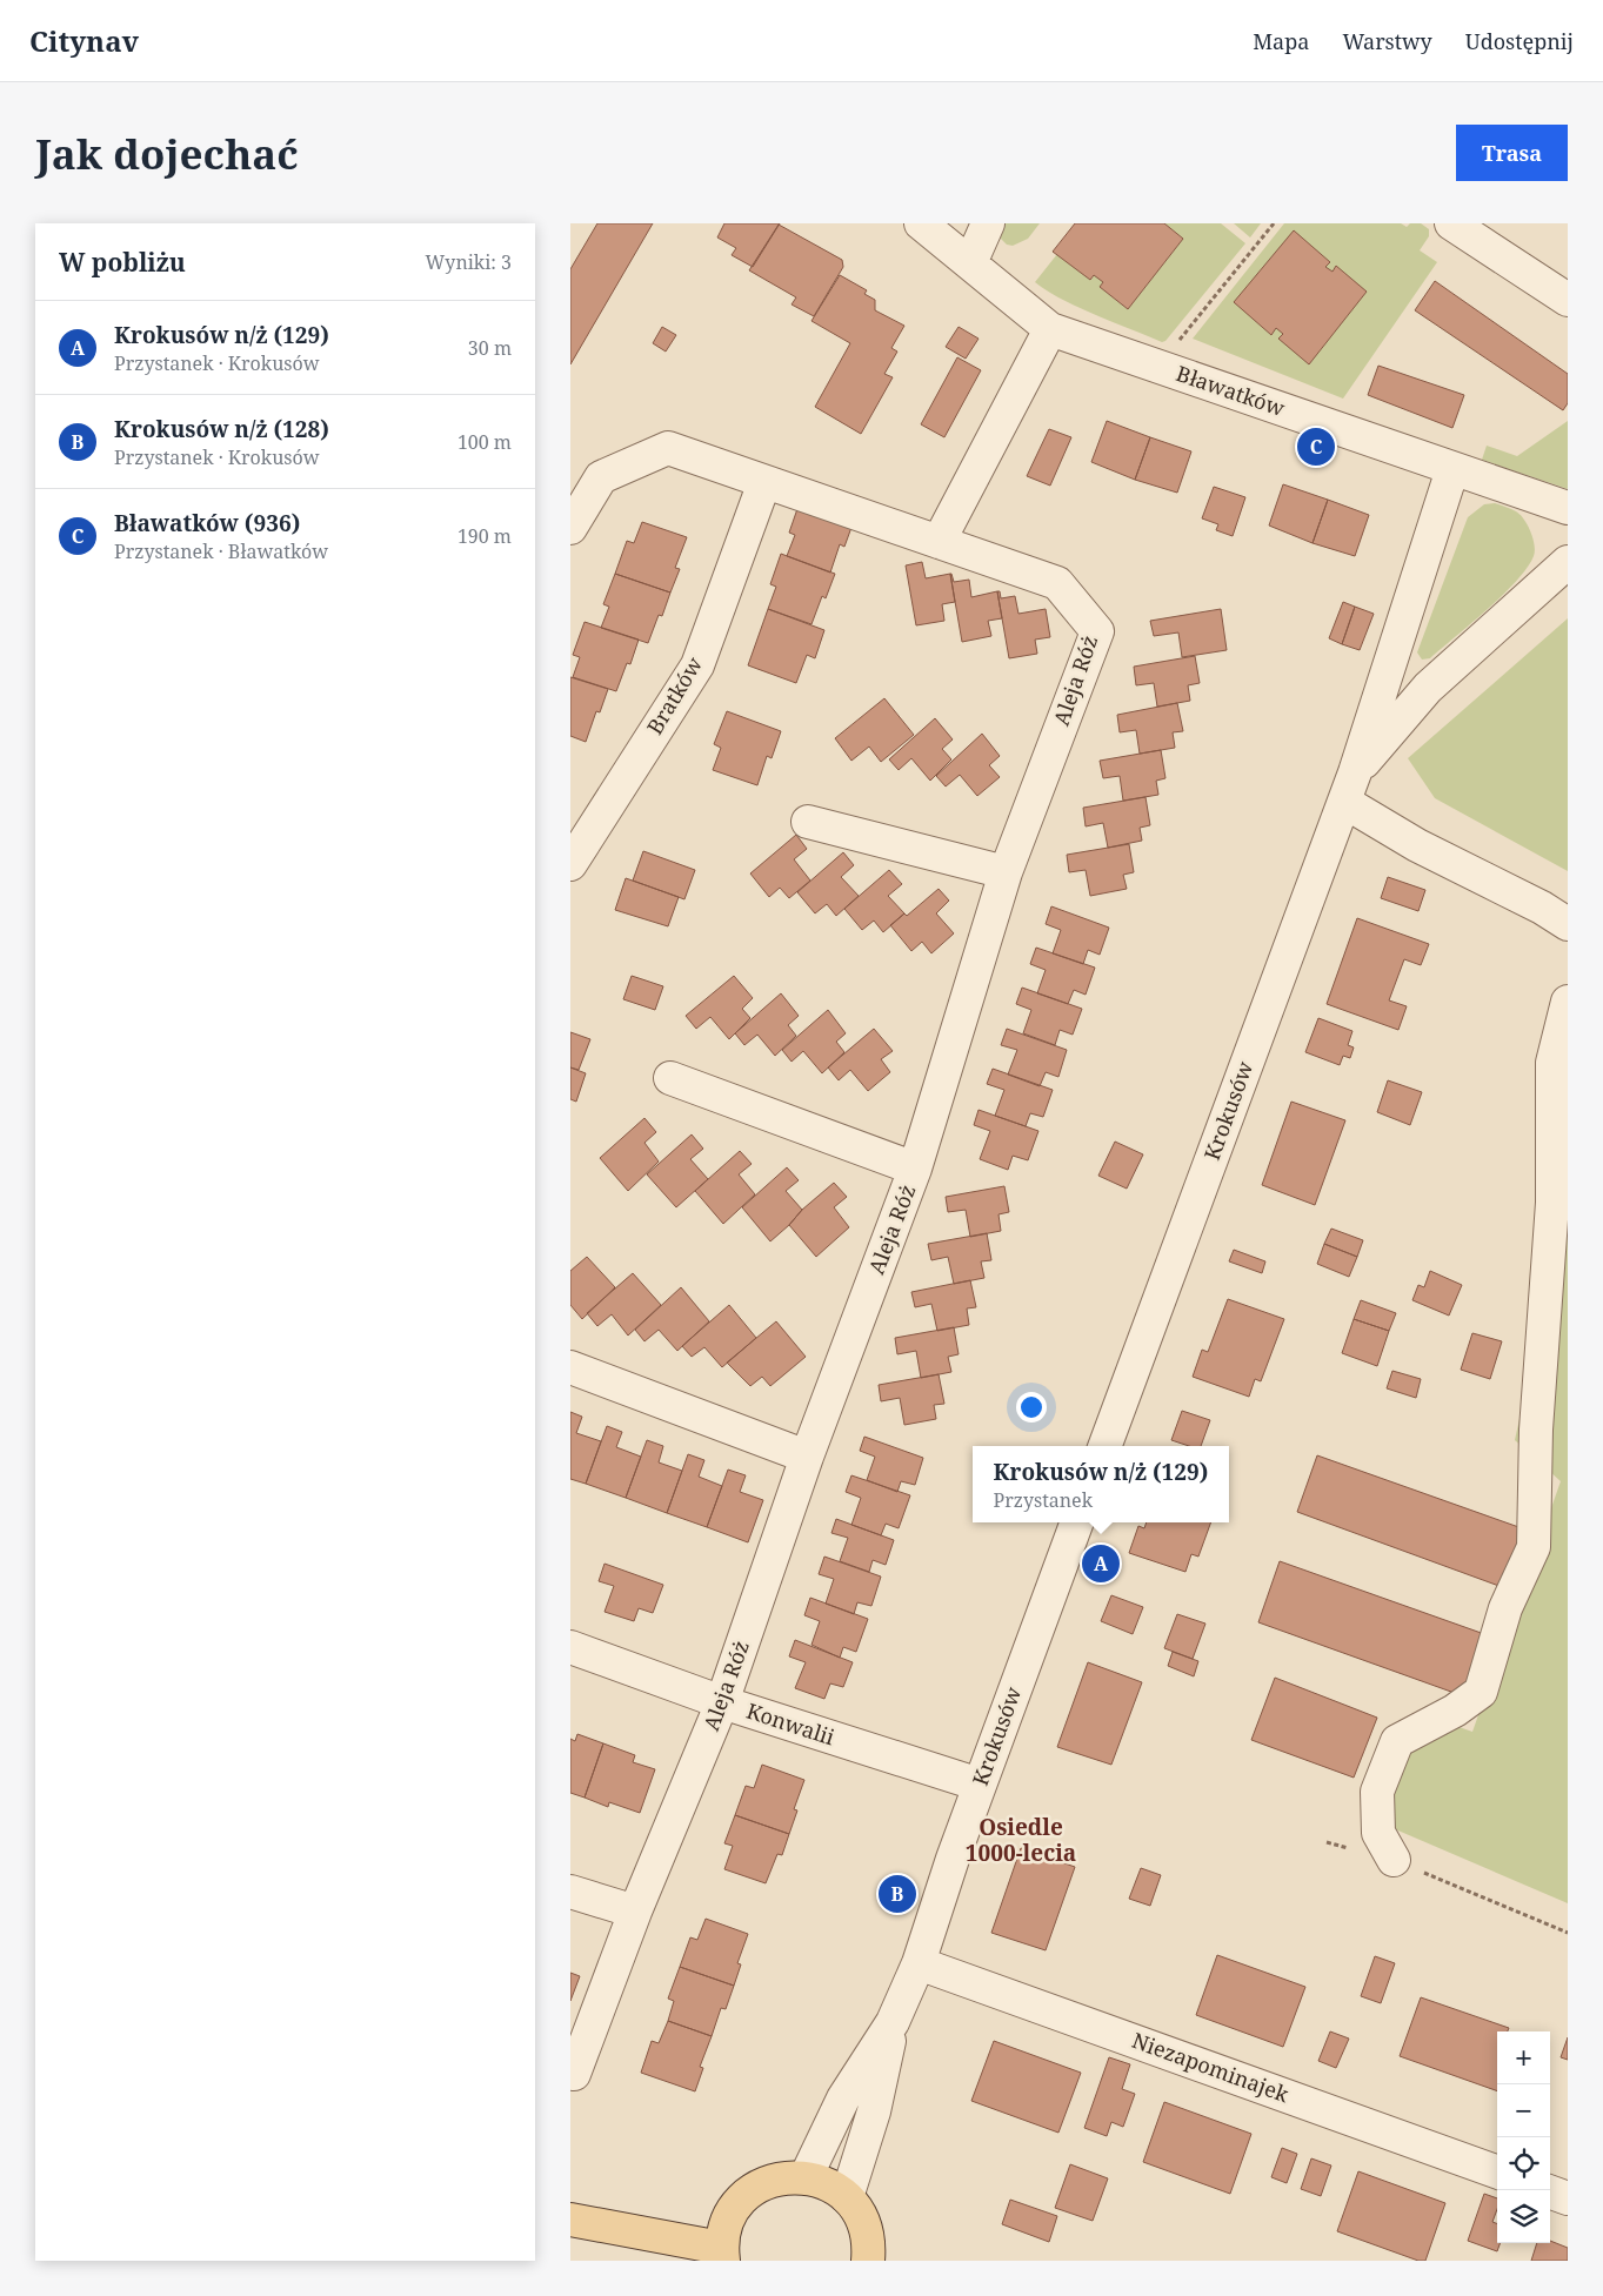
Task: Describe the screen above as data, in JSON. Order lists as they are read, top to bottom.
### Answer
{
  "streets": {
    "street": [
      "Bławatków",
      "Aleja Róż",
      "Bratków",
      "Krokusów",
      "Konwalii",
      "Niezapominajek"
    ]
  },
  "crossings": [
    ["Bławatków", "Krokusów"],
    ["Aleja Róż", "Bratków"],
    ["Aleja Róż", "Konwalii"],
    ["Krokusów", "Konwalii"],
    ["Krokusów", "Niezapominajek"]
  ],
  "districts": ["Osiedle 1000-lecia"],
  "page": {
    "header": "Citynav",
    "nav": ["Mapa", "Warstwy", "Udostępnij"],
    "buttons": "Trasa",
    "title": "Jak dojechać",
    "heading": ["W pobliżu", "Wyniki: 3"],
    "list": [
      {
        "mark": "A",
        "name": "Krokusów n/ż (129)",
        "note": "Przystanek · Krokusów",
        "value": "30 m"
      },
      {
        "mark": "B",
        "name": "Krokusów n/ż (128)",
        "note": "Przystanek · Krokusów",
        "value": "100 m"
      },
      {
        "mark": "C",
        "name": "Bławatków (936)",
        "note": "Przystanek · Bławatków",
        "value": "190 m"
      }
    ],
    "pins": ["C", "A", "B"],
    "popup": ["Krokusów n/ż (129)", "Przystanek"],
    "map_buttons": ["+", "−"]
  }
}
